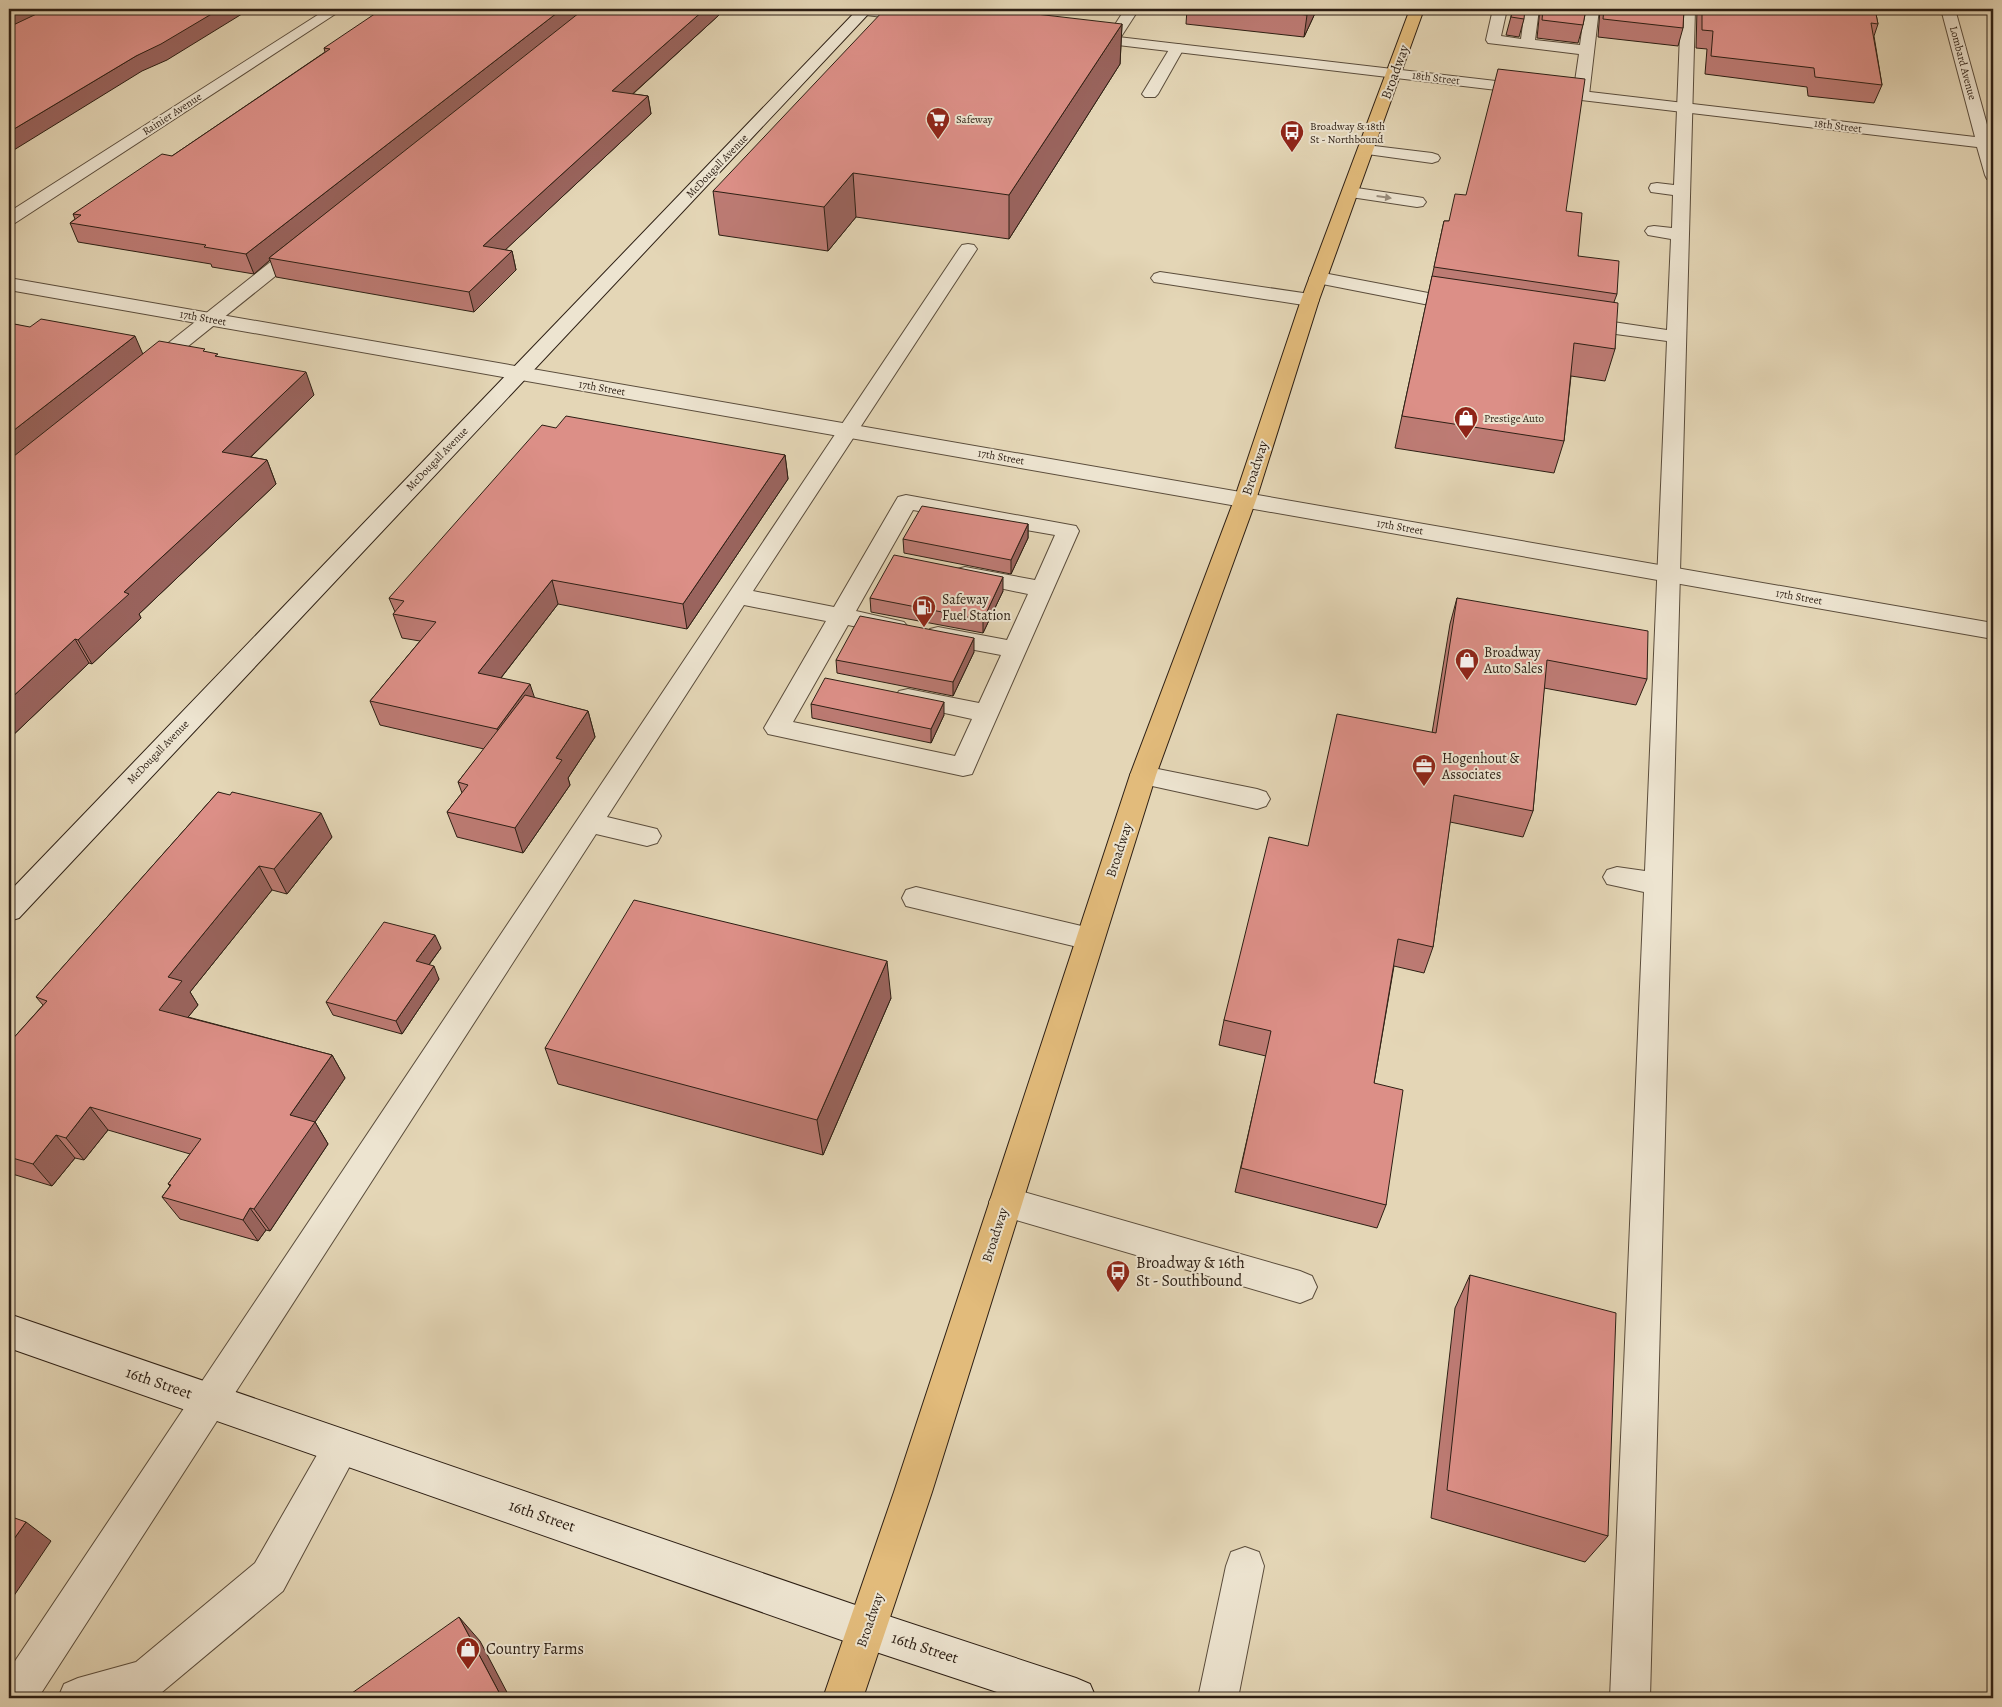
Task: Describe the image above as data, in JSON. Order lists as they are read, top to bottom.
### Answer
{
  "streets": {
    "main road": ["Broadway"],
    "street": [
      "Lombard Avenue",
      "18th Street",
      "Rainier Avenue",
      "McDougall Avenue",
      "17th Street",
      "16th Street"
    ]
  },
  "crossings": [
    ["Lombard Avenue", "18th Street"],
    ["Broadway", "18th Street"],
    ["Broadway", "17th Street"],
    ["Broadway", "16th Street"],
    ["McDougall Avenue", "17th Street"]
  ],
  "places": {
    "supermarket": ["Safeway"],
    "bus stop": ["Broadway & 18th St - Northbound", "Broadway & 16th St - Southbound"],
    "shop": ["Prestige Auto", "Broadway Auto Sales", "Country Farms"],
    "fuel station": ["Safeway Fuel Station"],
    "office": ["Hogenhout & Associates"]
  }
}
